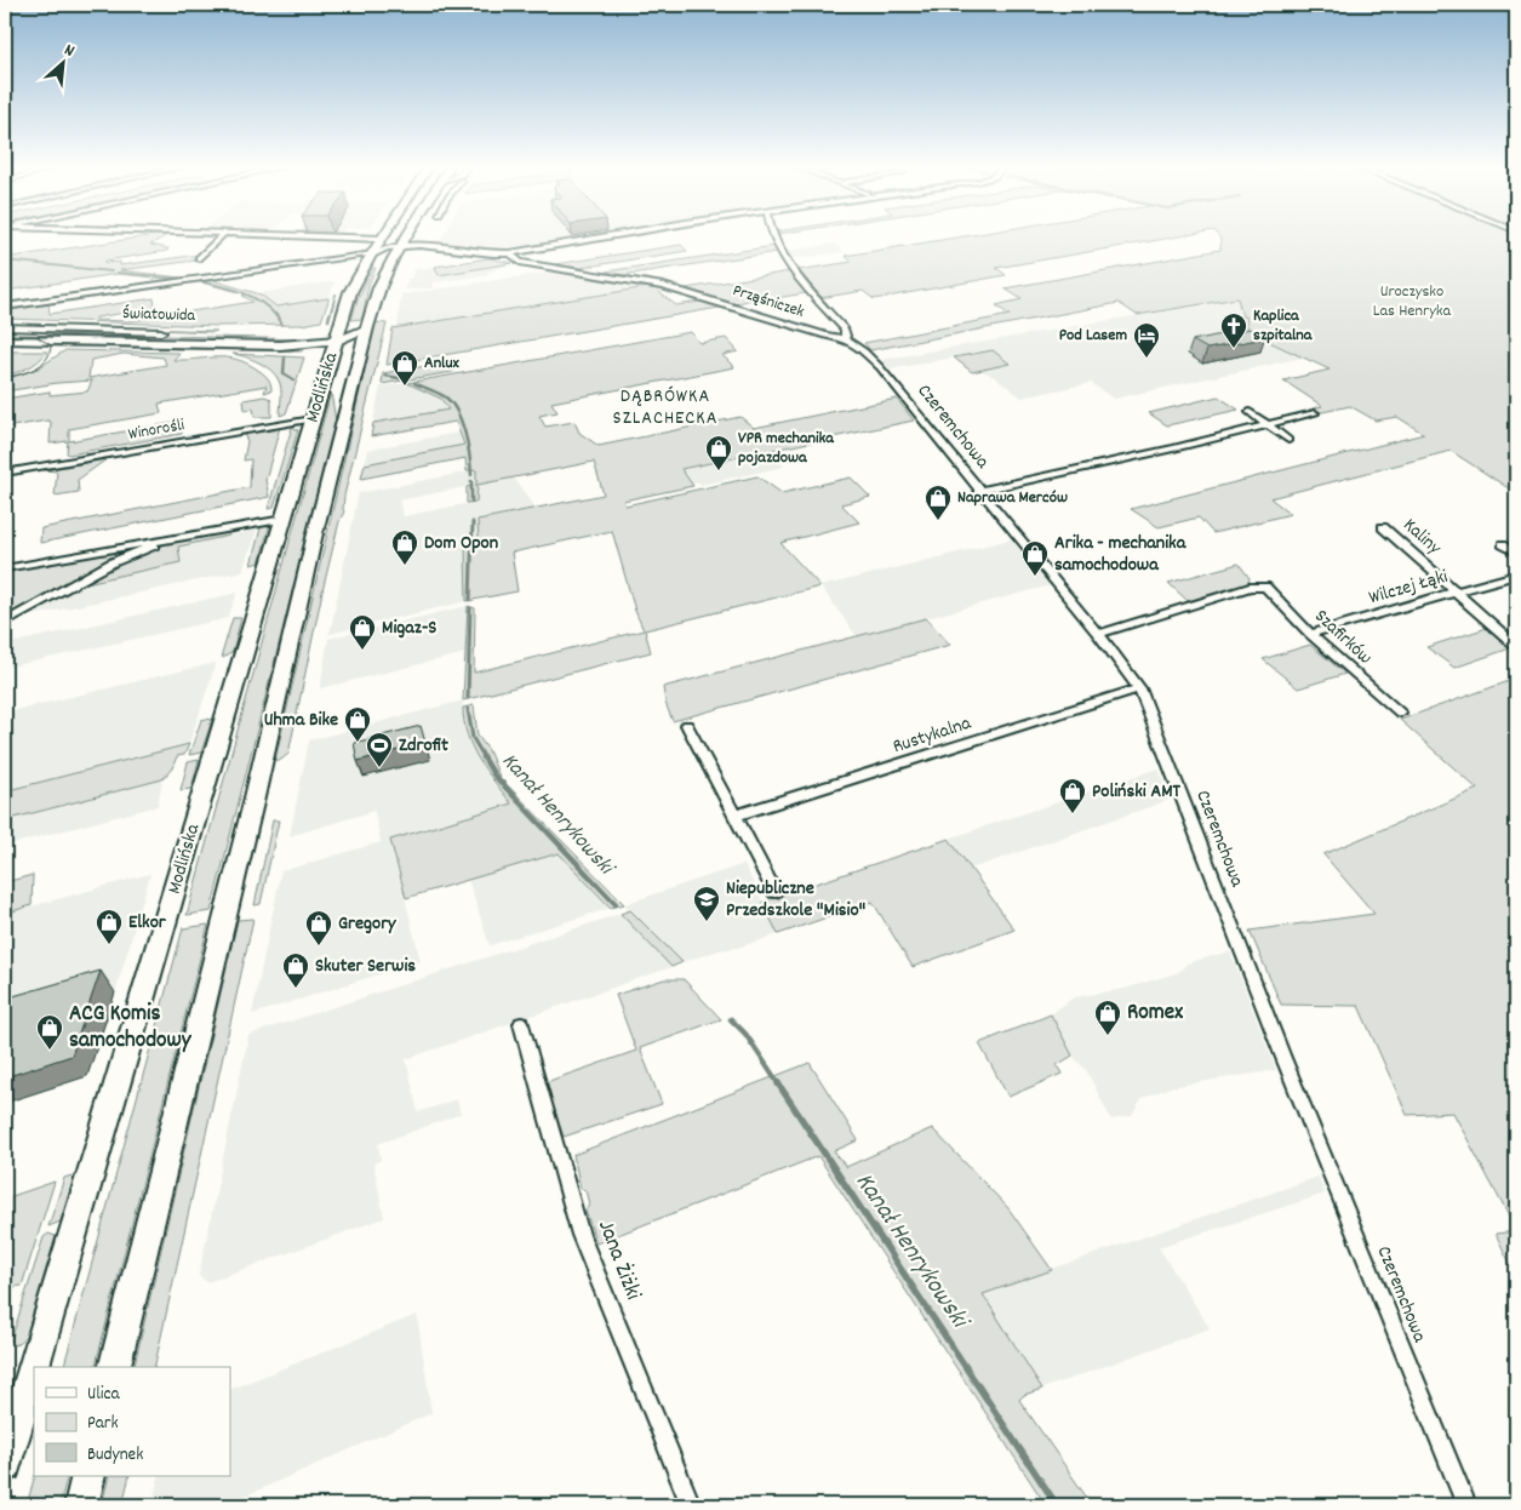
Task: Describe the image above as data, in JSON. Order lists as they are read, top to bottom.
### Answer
{
  "streets": {
    "main road": ["Modlińska"],
    "street": [
      "Prząśniczek",
      "Światowida",
      "Czeremchowa",
      "Winorośli",
      "Kaliny",
      "Wilczej Łąki",
      "Szafirków",
      "Rustykalna",
      "Jana Żiżki"
    ]
  },
  "crossings": [
    ["Prząśniczek", "Modlińska"],
    ["Prząśniczek", "Czeremchowa"],
    ["Światowida", "Modlińska"],
    ["Modlińska", "Winorośli"],
    ["Czeremchowa", "Szafirków"],
    ["Czeremchowa", "Rustykalna"],
    ["Kaliny", "Wilczej Łąki"],
    ["Wilczej Łąki", "Szafirków"]
  ],
  "districts": ["DĄBRÓWKA SZLACHECKA"],
  "water": ["Kanał Henrykowski"],
  "parks": ["Uroczysko Las Henryka"],
  "places": {
    "church": ["Kaplica szpitalna"],
    "hotel": ["Pod Lasem"],
    "shop": [
      "Anlux",
      "VPR mechanika pojazdowa",
      "Naprawa Merców",
      "Dom Opon",
      "Arika - mechanika samochodowa",
      "Migaz-S",
      "Uhma Bike",
      "Poliński AMT",
      "Elkor",
      "Gregory",
      "Skuter Serwis",
      "Romex",
      "ACG Komis samochodowy"
    ],
    "sports": ["Zdrofit"],
    "school or university": ["Niepubliczne Przedszkole \"Misio\""]
  },
  "legend": ["Ulica", "Park", "Budynek"],
  "north": "top right"
}
